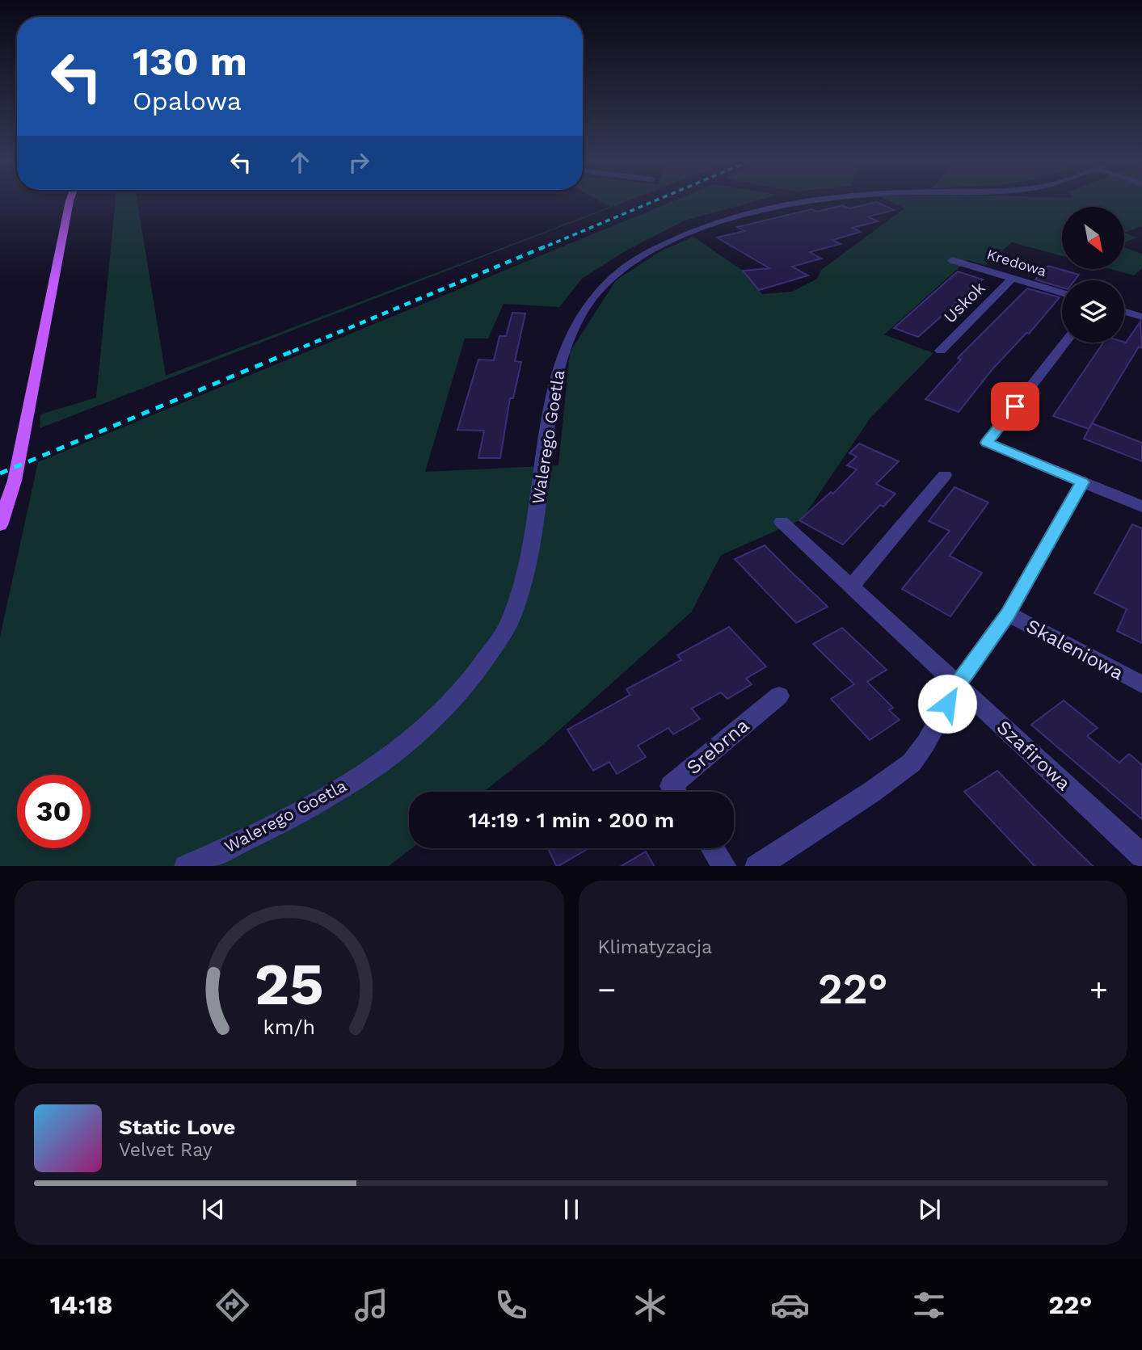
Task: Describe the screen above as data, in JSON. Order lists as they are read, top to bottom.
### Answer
{
  "streets": {
    "street": [
      "Kredowa",
      "Uskok",
      "Walerego Goetla",
      "Skaleniowa",
      "Srebrna",
      "Szafirowa"
    ]
  },
  "crossings": [
    ["Kredowa", "Uskok"]
  ],
  "north": "bottom right",
  "page": {
    "turn": ["130 m", "Opalowa"],
    "limit": "30",
    "trip": "14:19 · 1 min · 200 m",
    "tile": "Klimatyzacja",
    "heat": ["−", "22°", "+"],
    "song": ["Static Love", "Velvet Ray"],
    "tabs": ["14:18", "22°"],
    "gauge": ["25", "km/h"]
  }
}
